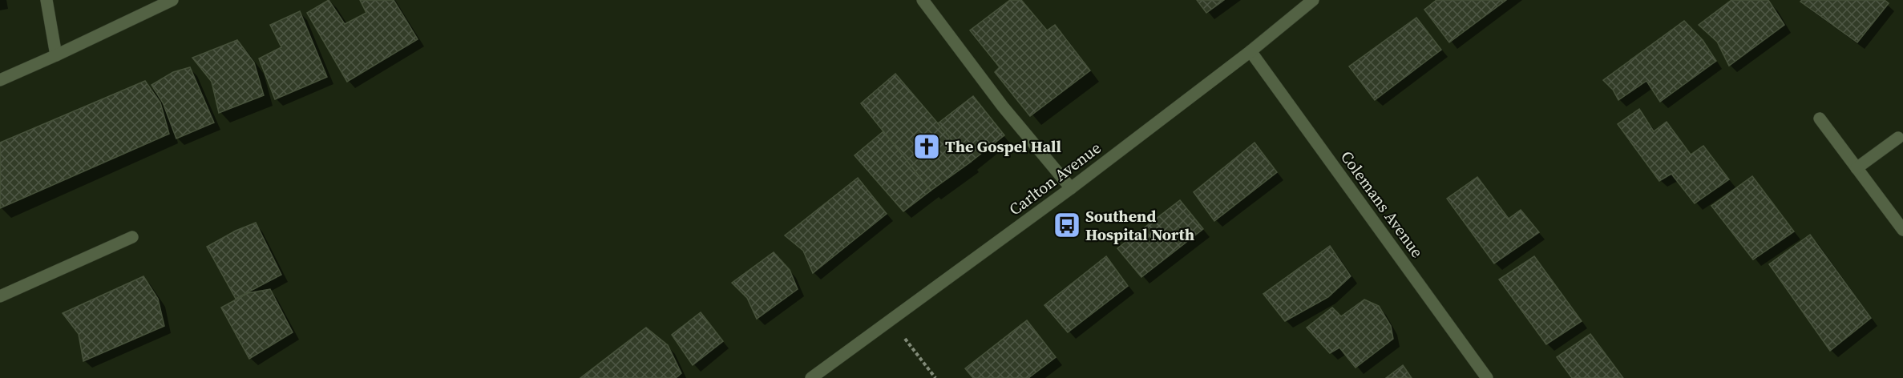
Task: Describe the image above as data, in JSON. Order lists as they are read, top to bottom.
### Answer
{
  "streets": {
    "street": ["Carlton Avenue", "Colemans Avenue"]
  },
  "crossings": [
    ["Carlton Avenue", "Colemans Avenue"]
  ],
  "places": {
    "church": ["The Gospel Hall"],
    "bus stop": ["Southend Hospital North"]
  }
}
